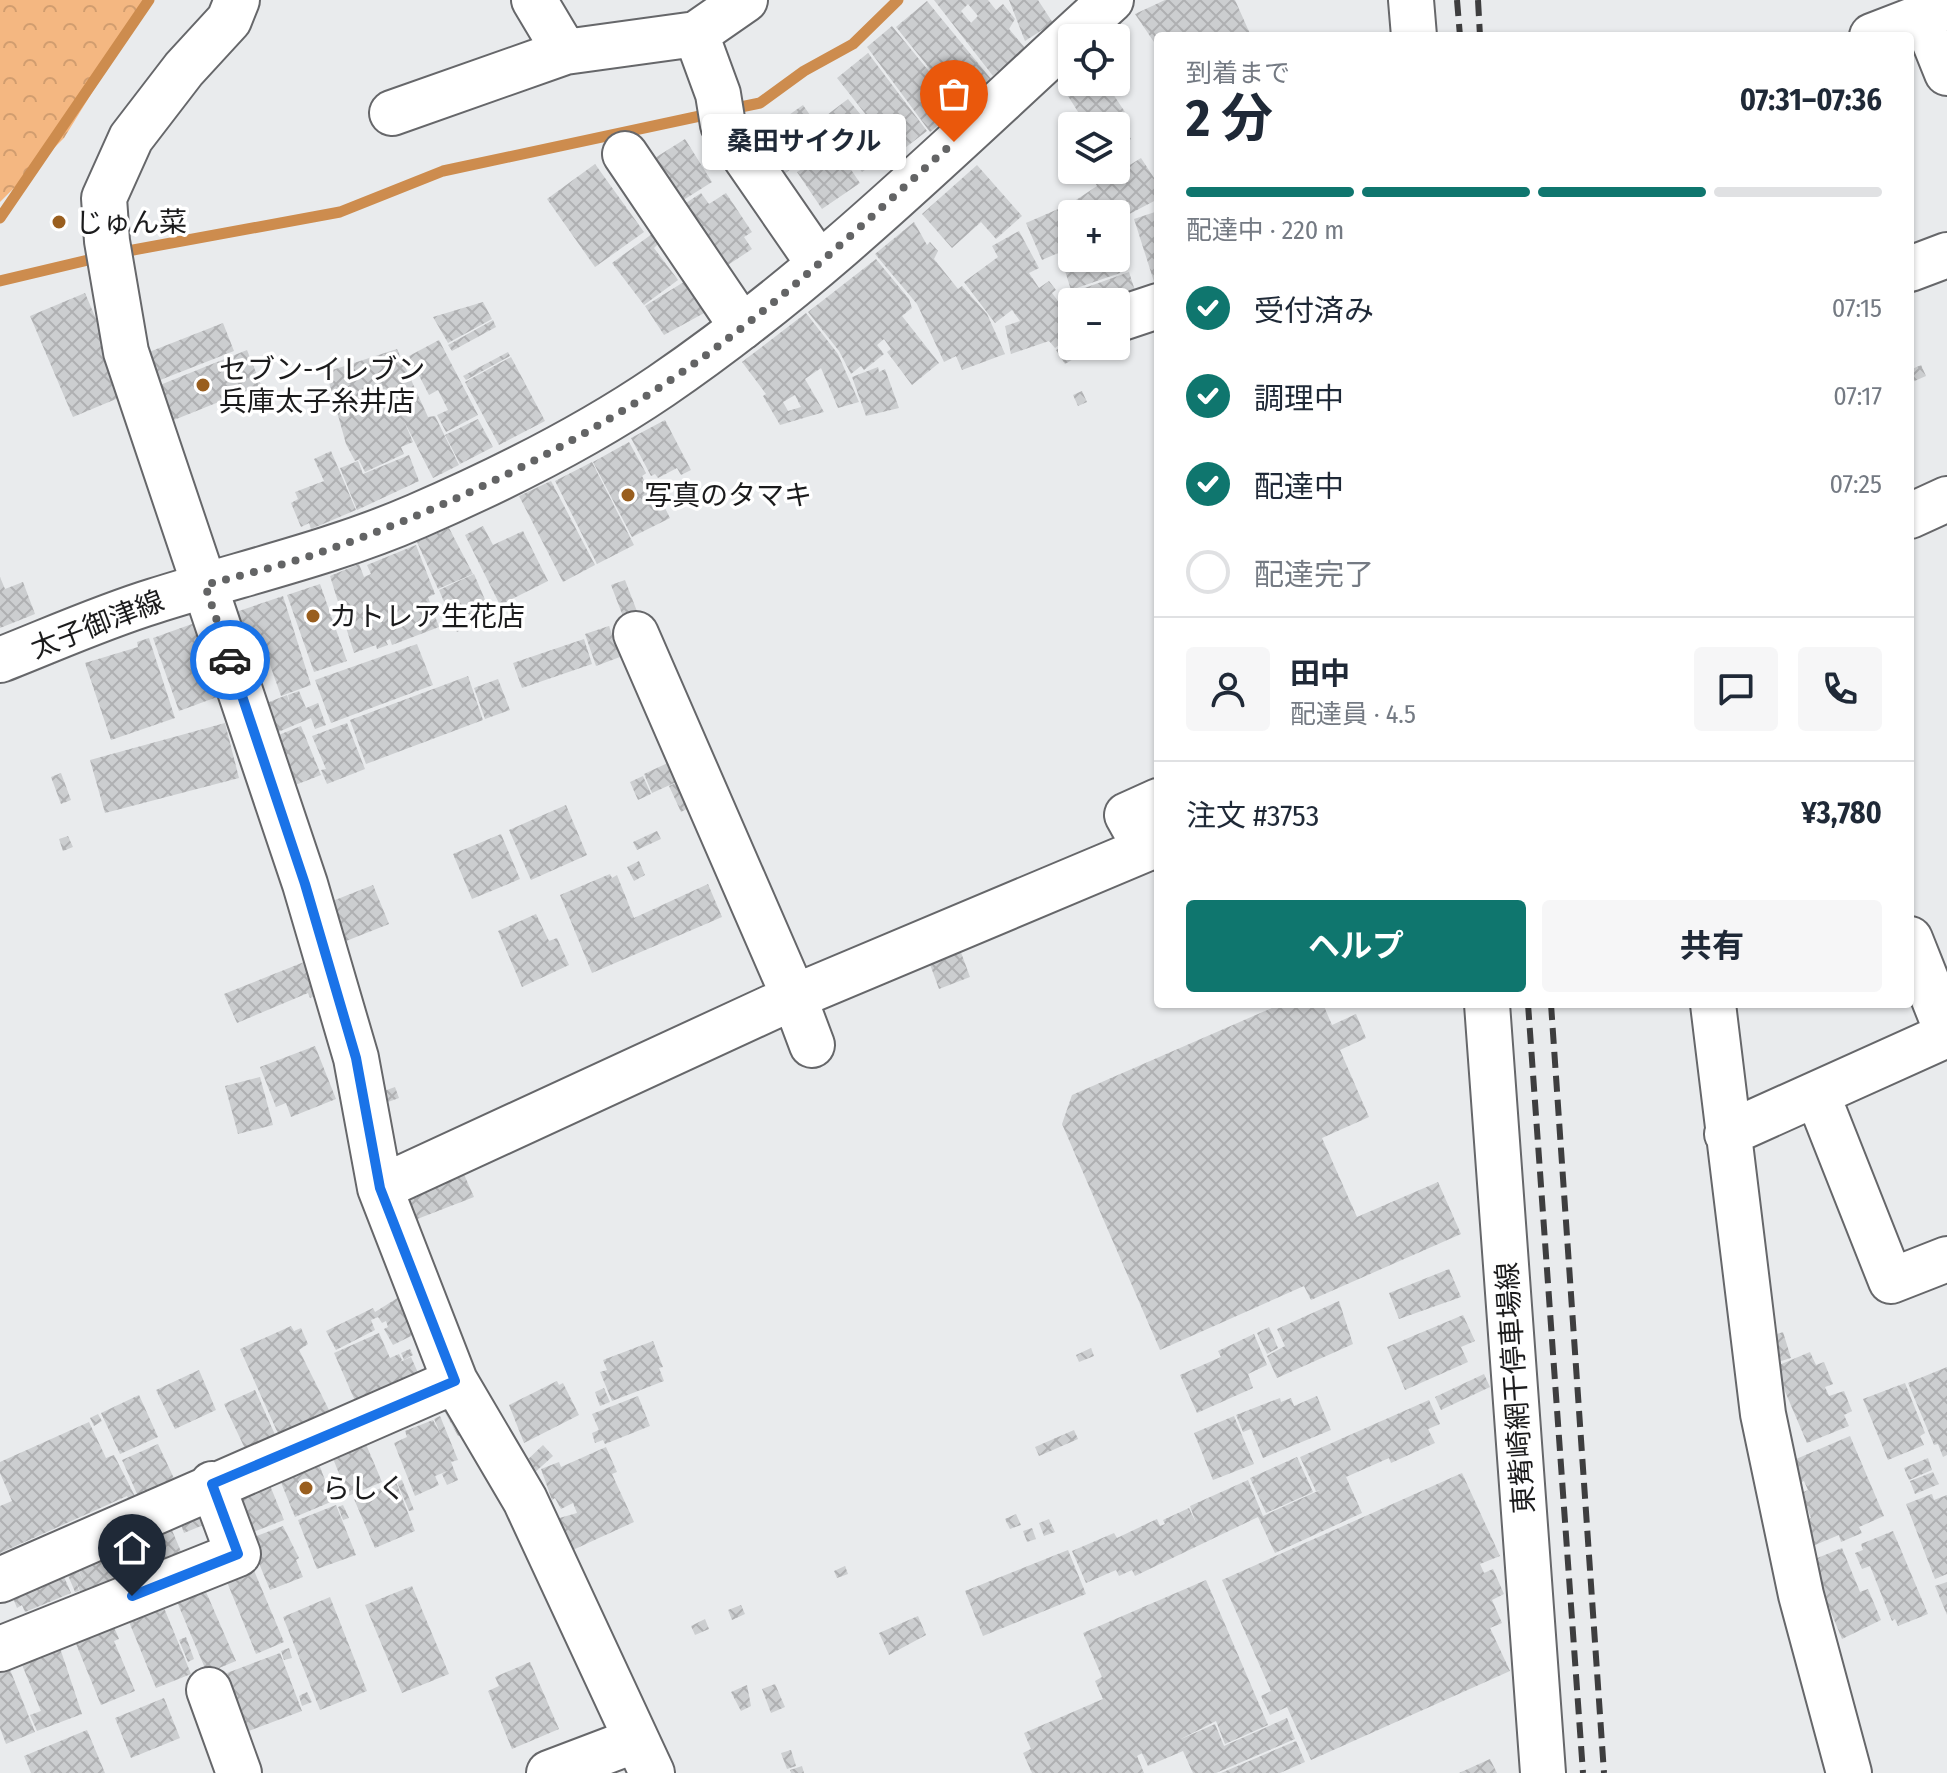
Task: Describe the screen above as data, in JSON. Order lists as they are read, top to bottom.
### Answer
{
  "streets": {
    "street": ["太子御津線", "東觜崎網干停車場線"]
  },
  "places": [
    "桑田サイクル",
    "じゅん菜",
    "セブン-イレブン 兵庫太子糸井店",
    "写真のタマキ",
    "カトレア生花店",
    "らしく"
  ],
  "page": {
    "map_buttons": ["+", "−"],
    "heading": ["2 分", "到着まで", "07:31–07:36"],
    "panel": [
      "田中",
      "配達員 · 4.5",
      "注文 #3753",
      "¥3,780"
    ],
    "bubble": "桑田サイクル",
    "bar": "配達中 · 220 m",
    "list": [
      ["受付済み", "07:15"],
      ["調理中", "07:17"],
      ["配達中", "07:25"],
      "配達完了"
    ],
    "buttons": ["ヘルプ", "共有"]
  }
}
